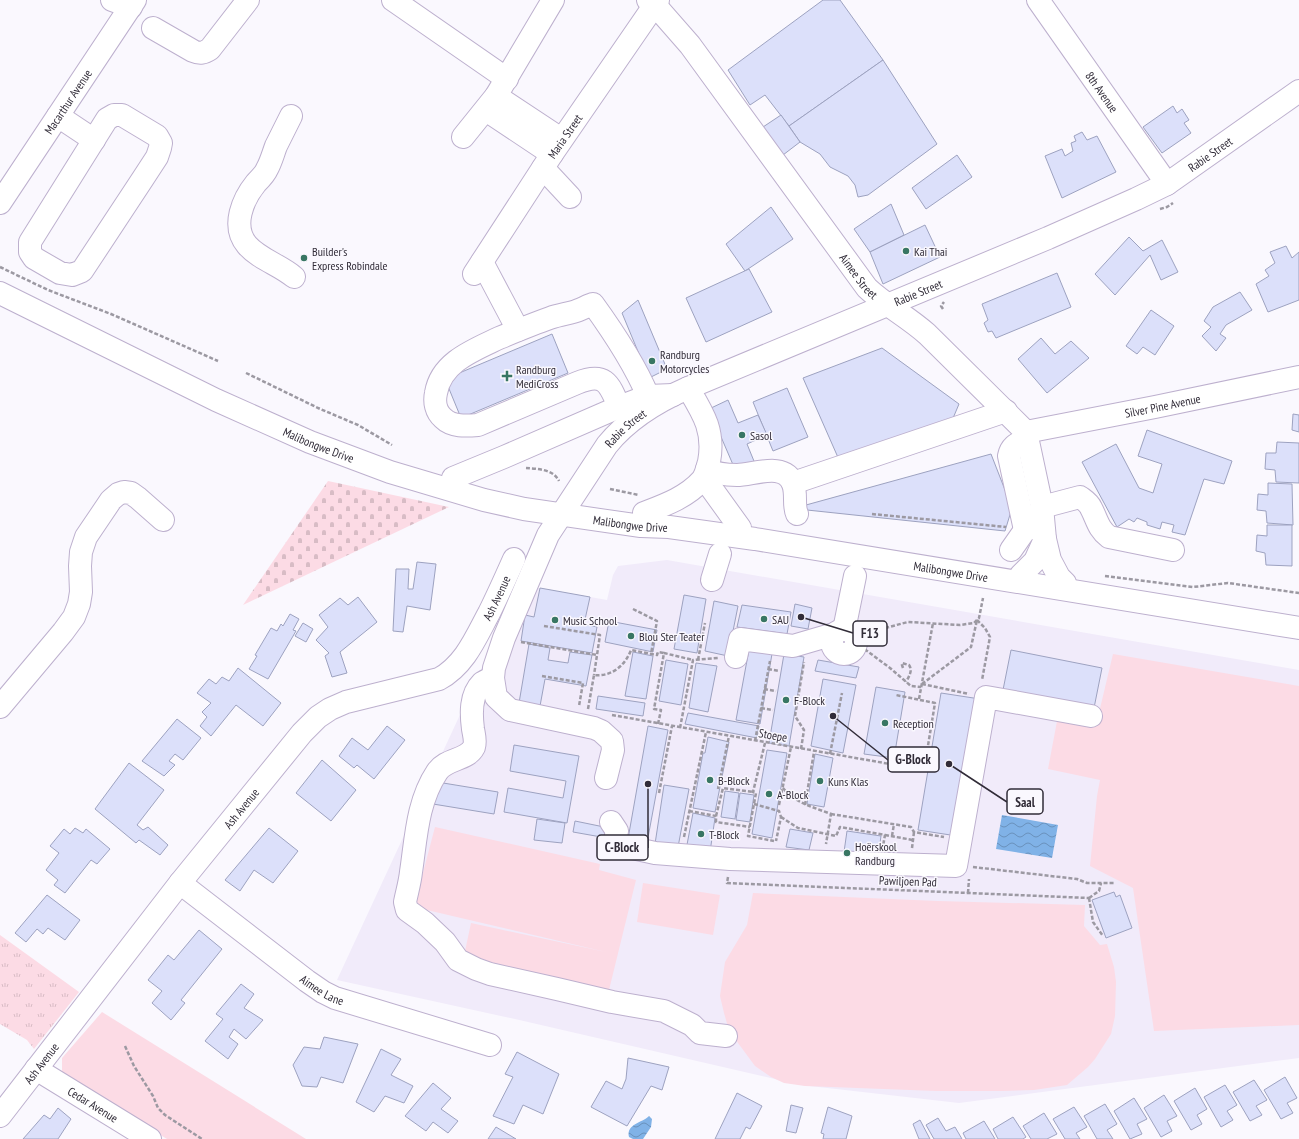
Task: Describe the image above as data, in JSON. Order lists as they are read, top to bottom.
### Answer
{
  "streets": {
    "street": [
      "8th Avenue",
      "Macarthur Avenue",
      "Maria Street",
      "Rabie Street",
      "Aimee Street",
      "Silver Pine Avenue",
      "Malibongwe Drive",
      "Ash Avenue",
      "Aimee Lane",
      "Cedar Avenue"
    ],
    "path": ["Stoepe", "Pawiljoen Pad"]
  },
  "crossings": [
    ["8th Avenue", "Rabie Street"],
    ["Maria Street", "Aimee Street"],
    ["Rabie Street", "Aimee Street"],
    ["Rabie Street", "Malibongwe Drive"],
    ["Aimee Street", "Silver Pine Avenue"],
    ["Ash Avenue", "Aimee Lane"],
    ["Ash Avenue", "Cedar Avenue"]
  ],
  "places": {
    "other": [
      "Kai Thai",
      "Builder's Express Robindale",
      "Randburg Motorcycles",
      "Sasol",
      "F13",
      "SAU",
      "Music School",
      "Blou Ster Teater",
      "F-Block",
      "G-Block",
      "Reception",
      "Saal",
      "B-Block",
      "Kuns Klas",
      "C-Block",
      "A-Block",
      "T-Block",
      "Hoërskool Randburg"
    ],
    "health": ["Randburg MediCross"]
  }
}
